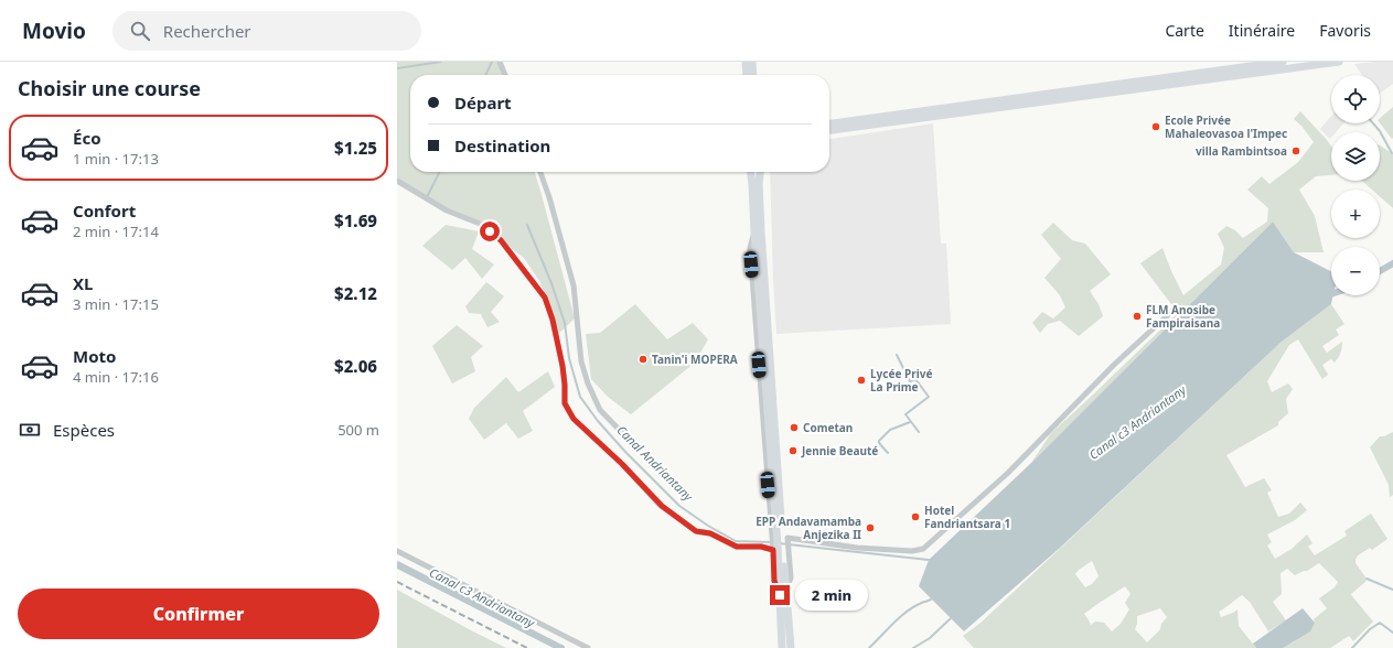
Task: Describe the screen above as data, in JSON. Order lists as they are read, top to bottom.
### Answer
{
  "water": ["Canal c3 Andriantany", "Canal Andriantany"],
  "places": [
    "Ecole Privée Mahaleovasoa l'Impec",
    "villa Rambintsoa",
    "FLM Anosibe Fampiraisana",
    "Tanin'i MOPERA",
    "Lycée Privé La Prime",
    "Cometan",
    "Jennie Beauté",
    "Hotel Fandriantsara 1",
    "EPP Andavamamba Anjezika II"
  ],
  "page": {
    "header": "Movio",
    "search": "Rechercher",
    "nav": ["Carte", "Itinéraire", "Favoris"],
    "heading": "Choisir une course",
    "map_buttons": ["+", "−"],
    "banner": ["Départ", "Destination"],
    "list": [
      {
        "name": "Éco",
        "note": "1 min · 17:13",
        "value": "$1.25"
      },
      {
        "name": "Confort",
        "note": "2 min · 17:14",
        "value": "$1.69"
      },
      {
        "name": "XL",
        "note": "3 min · 17:15",
        "value": "$2.12"
      },
      {
        "name": "Moto",
        "note": "4 min · 17:16",
        "value": "$2.06"
      }
    ],
    "pay": ["Espèces", "500 m"],
    "buttons": "Confirmer",
    "bubble": "2 min"
  }
}
